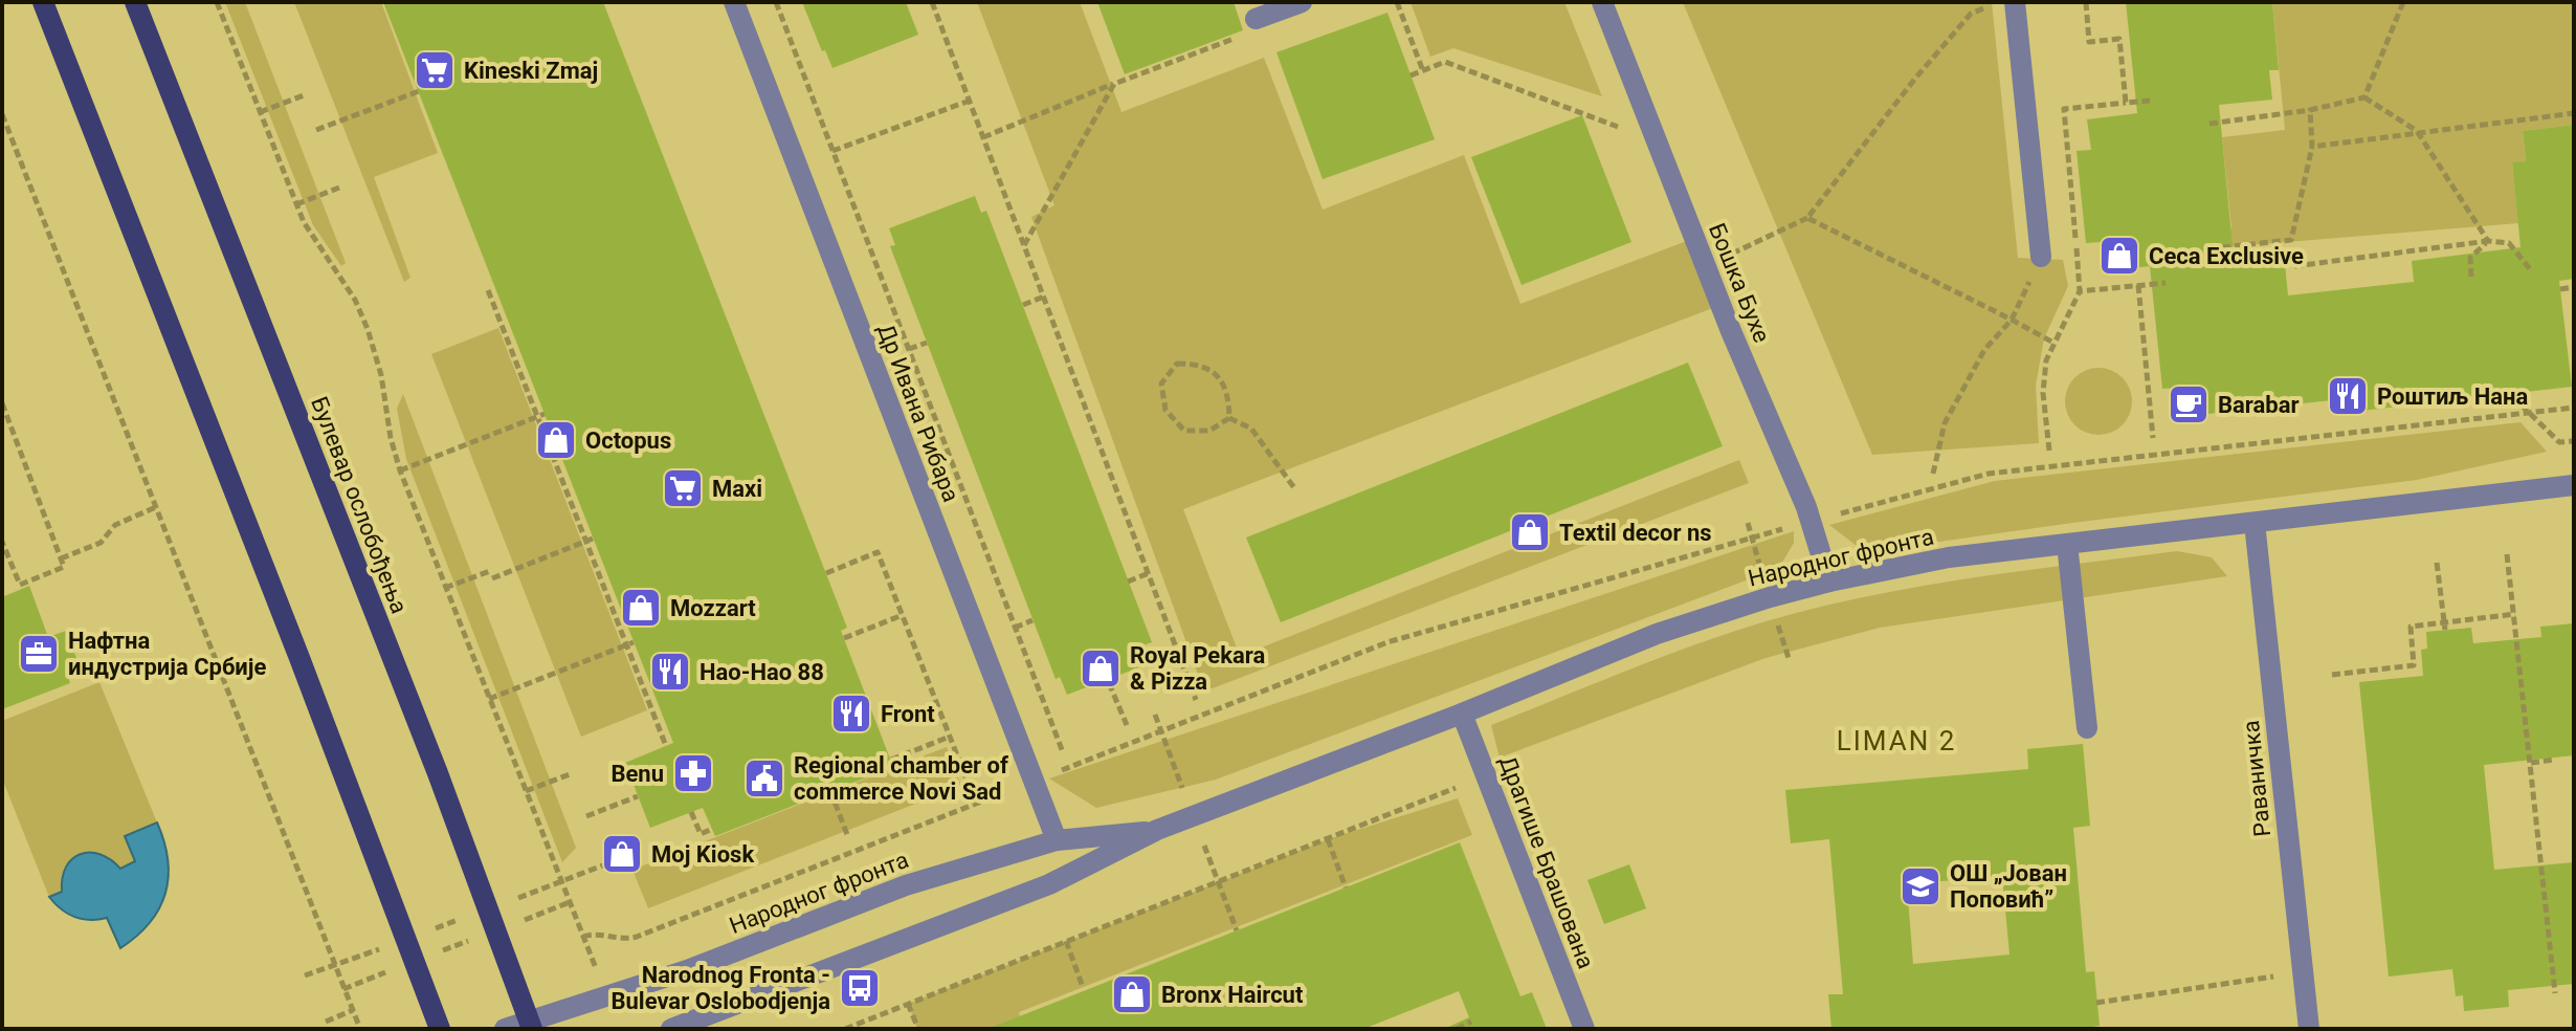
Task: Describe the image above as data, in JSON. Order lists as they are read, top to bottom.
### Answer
{
  "streets": {
    "main road": ["Булевар ослобођења"],
    "street": [
      "Бошка Бухе",
      "Др Ивана Рибара",
      "Народног фронта",
      "Раваничка",
      "Драгише Брашована"
    ]
  },
  "crossings": [
    ["Бошка Бухе", "Народног фронта"],
    ["Др Ивана Рибара", "Народног фронта"],
    ["Булевар ослобођења", "Народног фронта"],
    ["Народног фронта", "Раваничка"],
    ["Народног фронта", "Драгише Брашована"]
  ],
  "districts": ["LIMAN 2"],
  "places": {
    "supermarket": ["Kineski Zmaj", "Maxi"],
    "shop": [
      "Ceca Exclusive",
      "Octopus",
      "Textil decor ns",
      "Mozzart",
      "Royal Pekara & Pizza",
      "Moj Kiosk",
      "Bronx Haircut"
    ],
    "restaurant": ["Роштиљ Нана", "Hao-Hao 88", "Front"],
    "cafe": ["Barabar"],
    "office": ["Нафтна индустрија Србије"],
    "pharmacy": ["Benu"],
    "public building": ["Regional chamber of commerce Novi Sad"],
    "school or university": ["ОШ „Јован Поповић”"],
    "bus stop": ["Narodnog Fronta - Bulevar Oslobodjenja"]
  }
}
